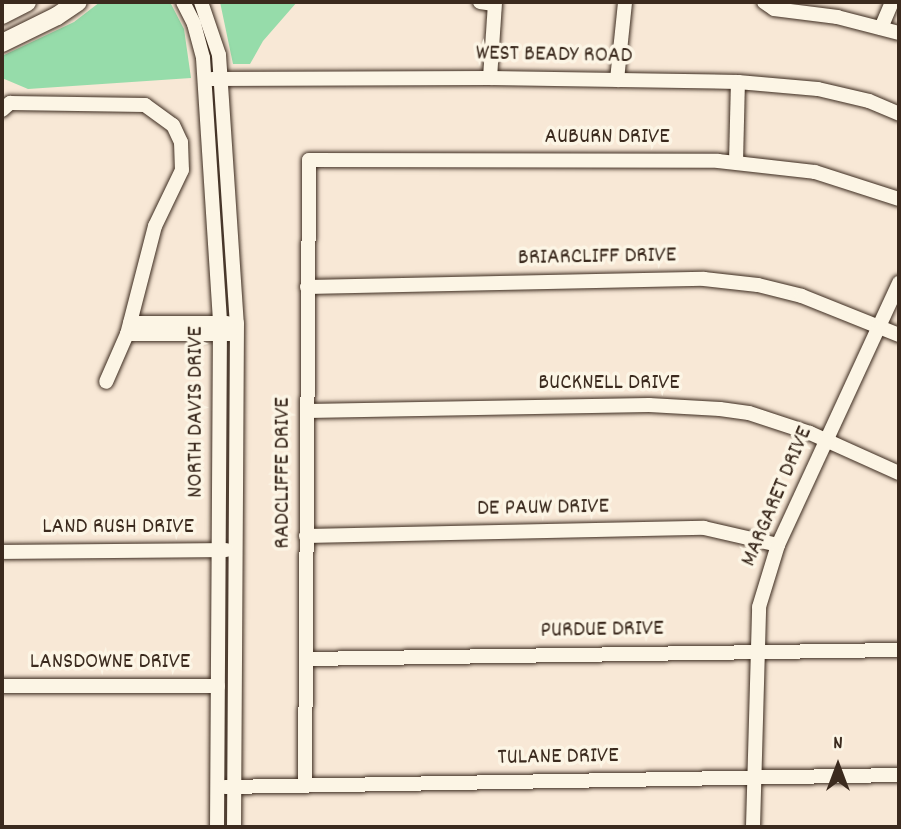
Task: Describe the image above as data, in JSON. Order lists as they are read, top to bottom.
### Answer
{
  "streets": {
    "street": [
      "WEST BEADY ROAD",
      "AUBURN DRIVE",
      "BRIARCLIFF DRIVE",
      "BUCKNELL DRIVE",
      "NORTH DAVIS DRIVE",
      "RADCLIFFE DRIVE",
      "MARGARET DRIVE",
      "DE PAUW DRIVE",
      "LAND RUSH DRIVE",
      "PURDUE DRIVE",
      "LANSDOWNE DRIVE",
      "TULANE DRIVE"
    ]
  },
  "crossings": [
    ["WEST BEADY ROAD", "NORTH DAVIS DRIVE"],
    ["AUBURN DRIVE", "RADCLIFFE DRIVE"],
    ["BRIARCLIFF DRIVE", "RADCLIFFE DRIVE"],
    ["BRIARCLIFF DRIVE", "MARGARET DRIVE"],
    ["BUCKNELL DRIVE", "RADCLIFFE DRIVE"],
    ["BUCKNELL DRIVE", "MARGARET DRIVE"],
    ["NORTH DAVIS DRIVE", "LAND RUSH DRIVE"],
    ["NORTH DAVIS DRIVE", "LANSDOWNE DRIVE"],
    ["NORTH DAVIS DRIVE", "TULANE DRIVE"],
    ["RADCLIFFE DRIVE", "DE PAUW DRIVE"],
    ["RADCLIFFE DRIVE", "PURDUE DRIVE"],
    ["RADCLIFFE DRIVE", "TULANE DRIVE"],
    ["MARGARET DRIVE", "DE PAUW DRIVE"],
    ["MARGARET DRIVE", "PURDUE DRIVE"],
    ["MARGARET DRIVE", "TULANE DRIVE"]
  ],
  "north": "top"
}
